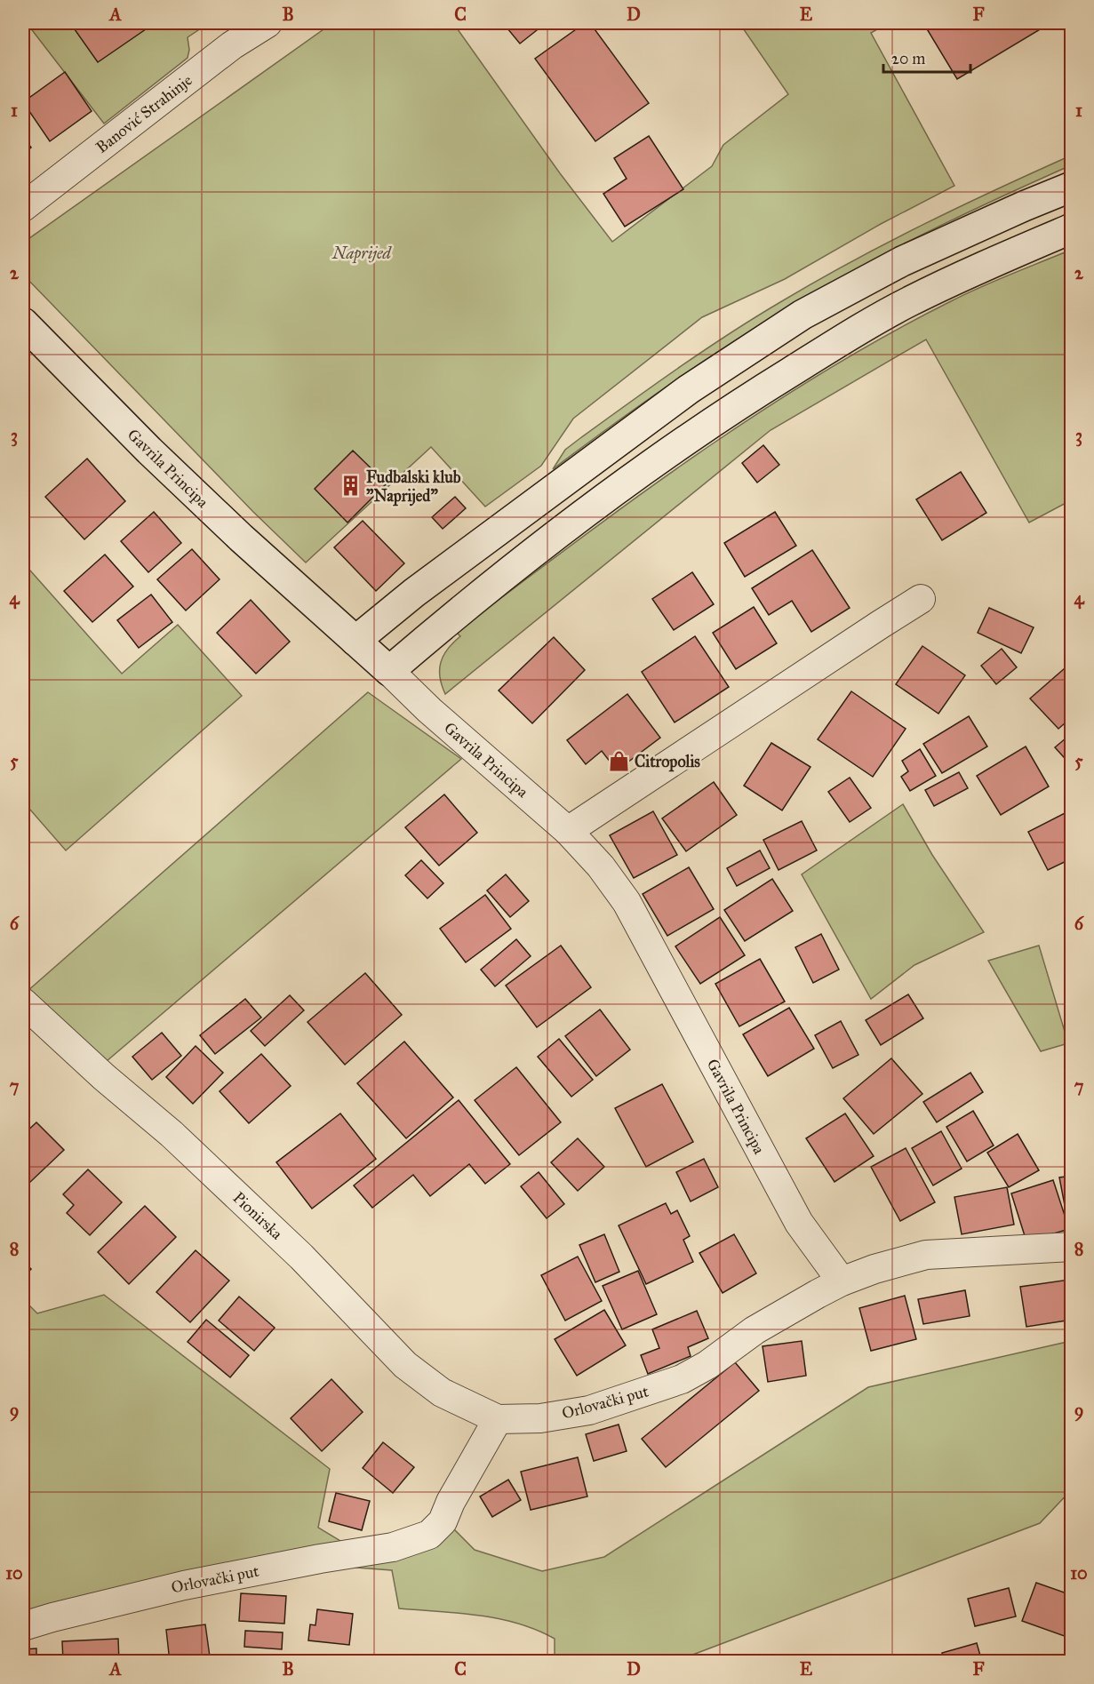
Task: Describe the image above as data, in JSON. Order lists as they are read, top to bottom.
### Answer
{
  "streets": {
    "main road": ["Gavrila Principa"],
    "street": ["Banović Strahinje", "Pionirska", "Orlovački put"]
  },
  "crossings": [
    ["Gavrila Principa", "Orlovački put"],
    ["Pionirska", "Orlovački put"]
  ],
  "parks": ["Naprijed"],
  "places": {
    "building": ["Fudbalski klub \"Naprijed\""],
    "shop": ["Citropolis"]
  },
  "scale_bar": "20 m",
  "grid": {
    "columns": [
      "A",
      "B",
      "C",
      "D",
      "E",
      "F"
    ],
    "rows": [
      "1",
      "2",
      "3",
      "4",
      "5",
      "6",
      "7",
      "8",
      "9",
      "10"
    ]
  }
}
